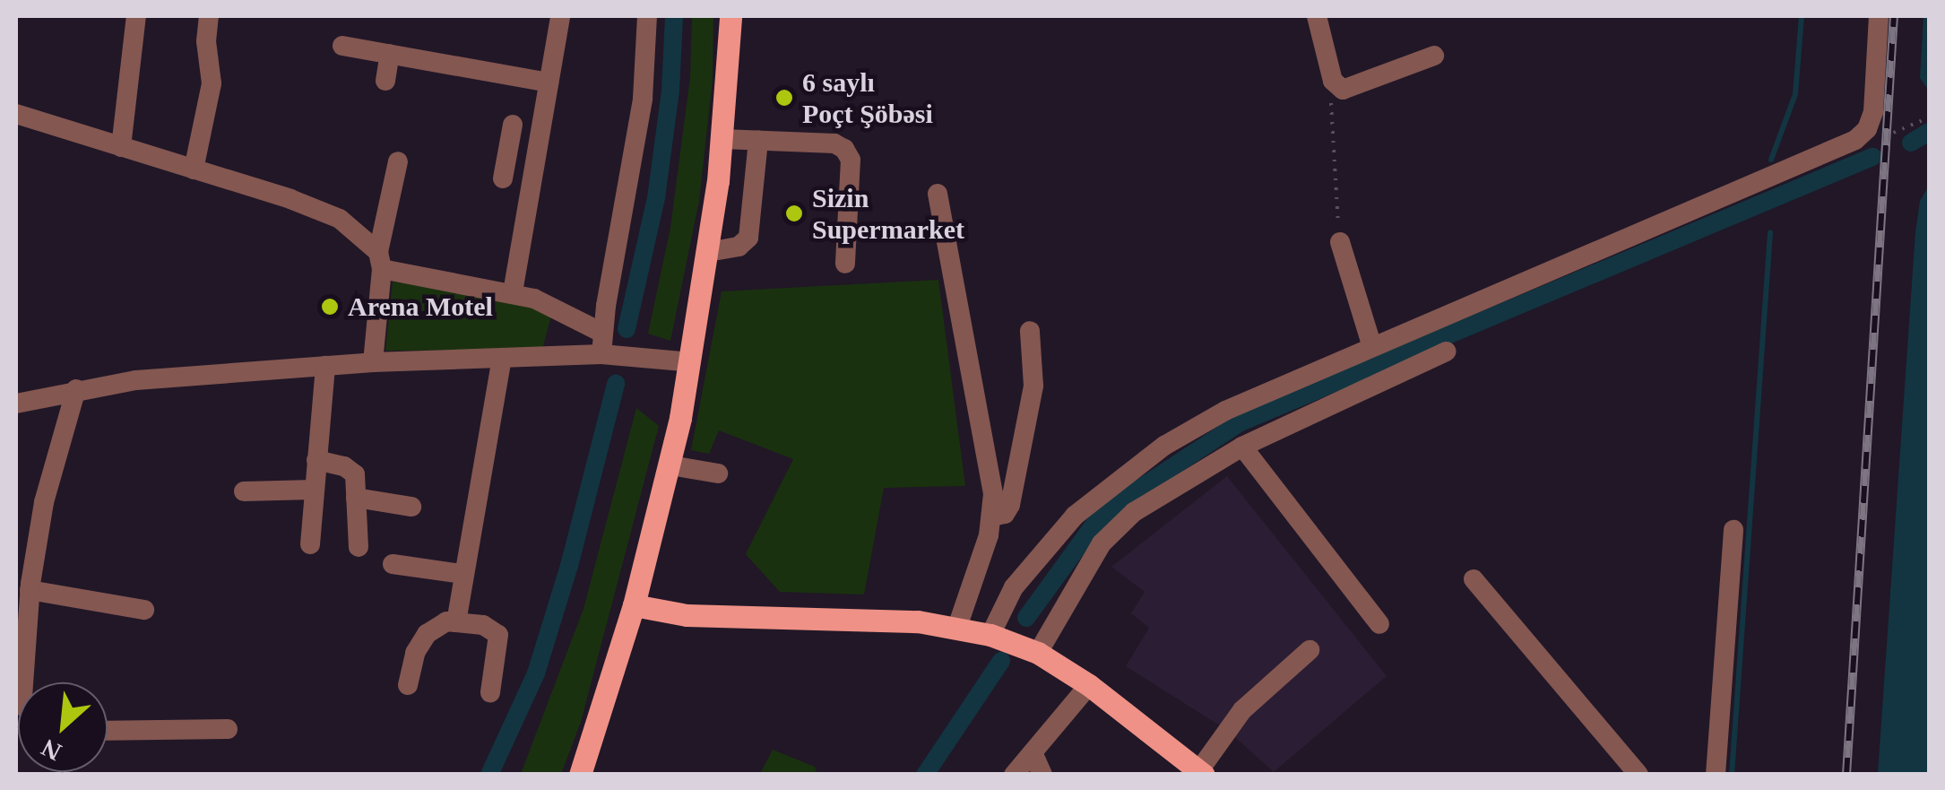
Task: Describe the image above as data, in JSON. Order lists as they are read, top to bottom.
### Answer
{
  "places": ["6 saylı Poçt Şöbəsi", "Sizin Supermarket", "Arena Motel"],
  "north": "bottom left"
}
